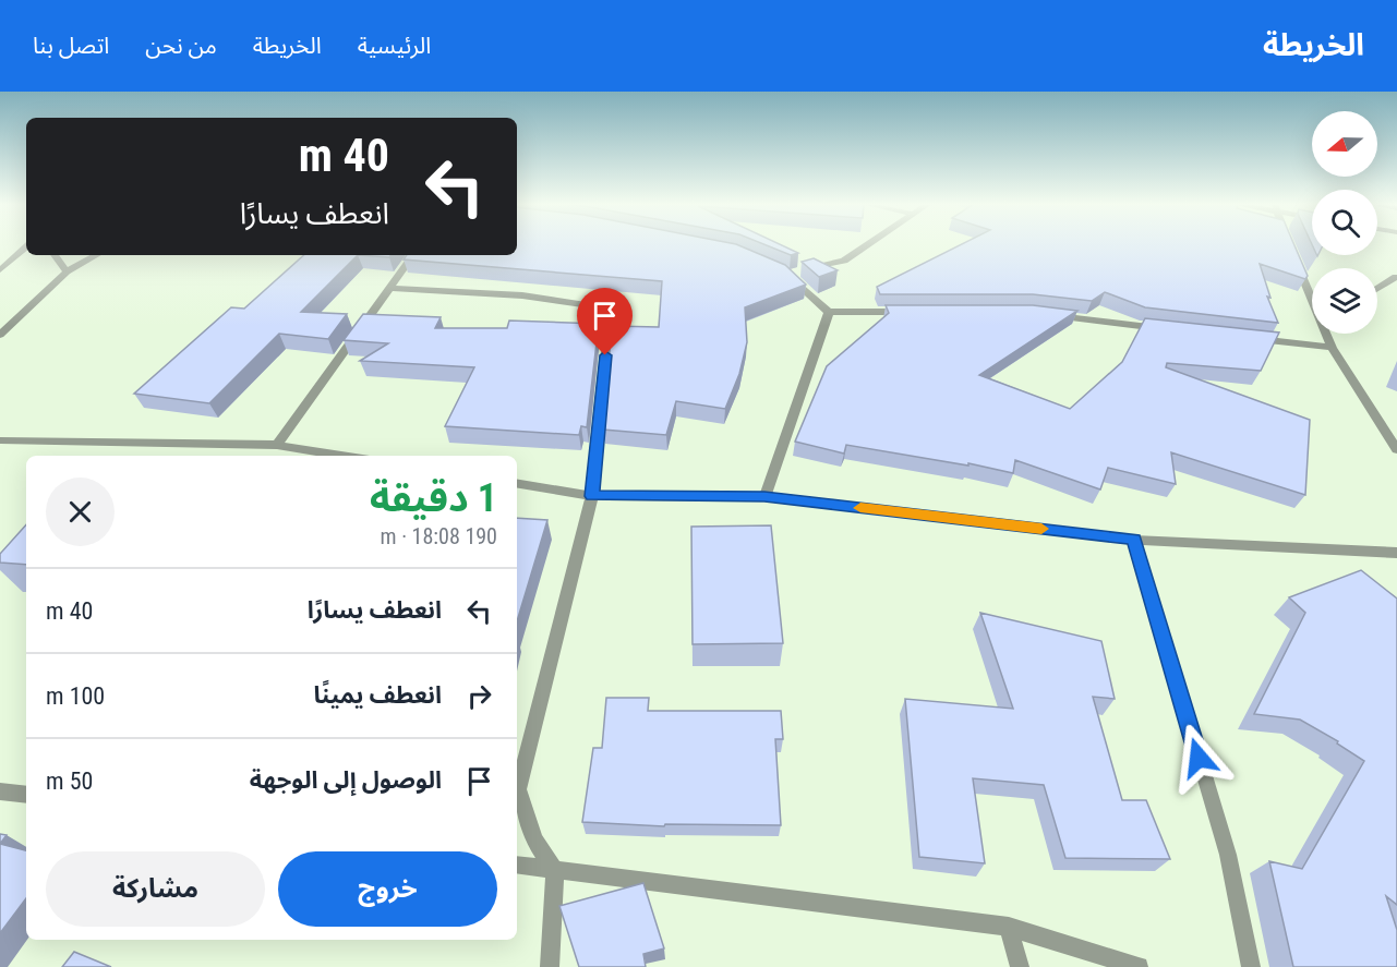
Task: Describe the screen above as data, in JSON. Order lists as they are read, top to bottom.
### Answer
{
  "north": "left",
  "page": {
    "header": "الخريطة",
    "nav": [
      "الرئيسية",
      "الخريطة",
      "من نحن",
      "اتصل بنا"
    ],
    "turn": ["40 m", "انعطف يسارًا"],
    "heading": ["1 دقيقة", "190 m · 18:08"],
    "list": [
      {
        "name": "انعطف يسارًا",
        "value": "40 m"
      },
      {
        "name": "انعطف يمينًا",
        "value": "100 m"
      },
      {
        "name": "الوصول إلى الوجهة",
        "value": "50 m"
      }
    ],
    "buttons": ["خروج", "مشاركة"]
  }
}
